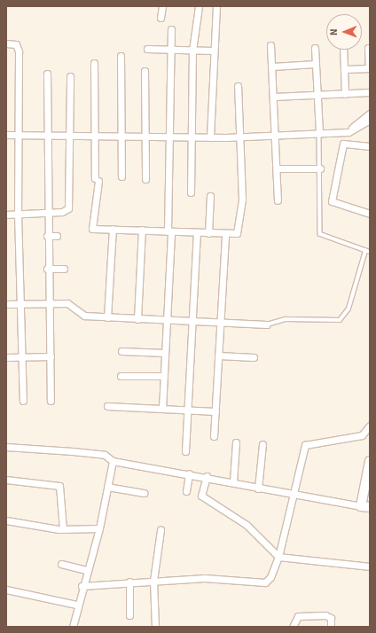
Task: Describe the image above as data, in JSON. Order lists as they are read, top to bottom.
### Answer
{
  "north": "left"
}
